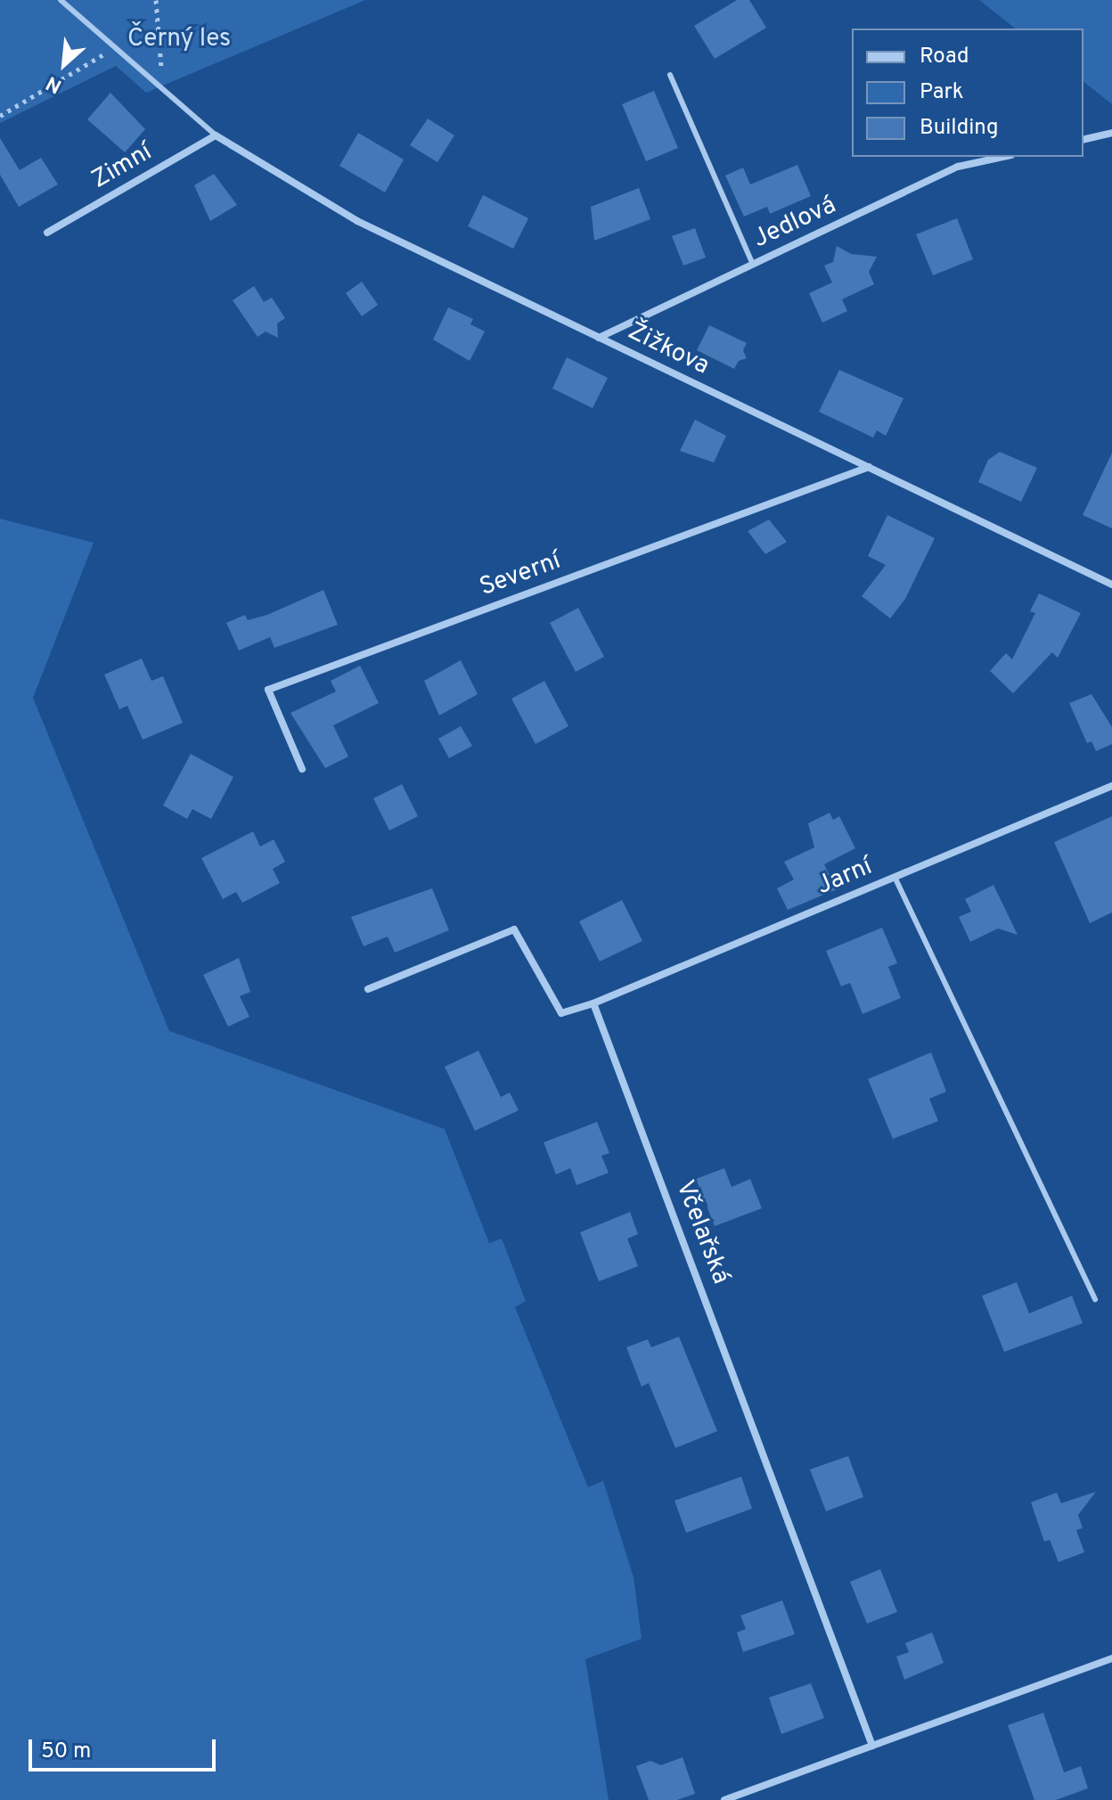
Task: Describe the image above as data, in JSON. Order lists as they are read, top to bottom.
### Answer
{
  "streets": {
    "street": [
      "Zimní",
      "Jedlová",
      "Žižkova",
      "Severní",
      "Jarní",
      "Včelařská"
    ]
  },
  "crossings": [
    ["Zimní", "Žižkova"],
    ["Jedlová", "Žižkova"],
    ["Žižkova", "Severní"],
    ["Jarní", "Včelařská"]
  ],
  "parks": ["Černý les"],
  "legend": ["Road", "Park", "Building"],
  "scale_bar": "50 m",
  "north": "bottom left"
}
